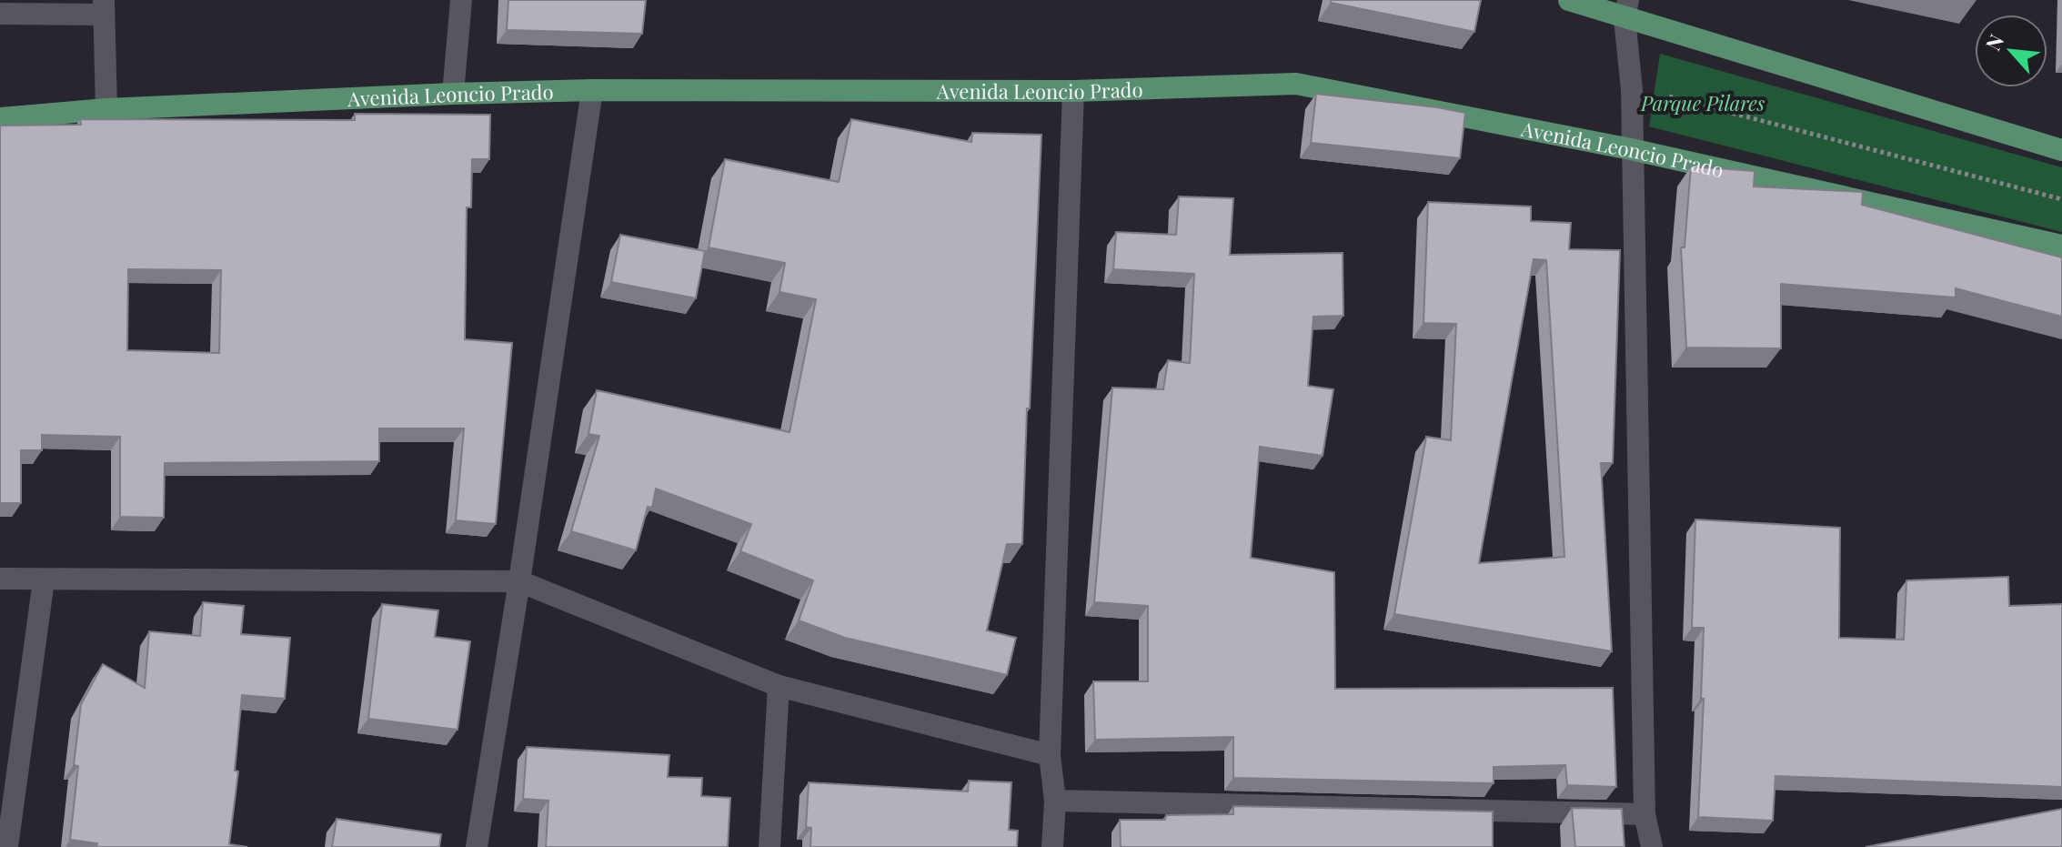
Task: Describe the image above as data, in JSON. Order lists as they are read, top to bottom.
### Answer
{
  "streets": {
    "main road": ["Avenida Leoncio Prado"]
  },
  "parks": ["Parque Pilares"],
  "north": "top left"
}
